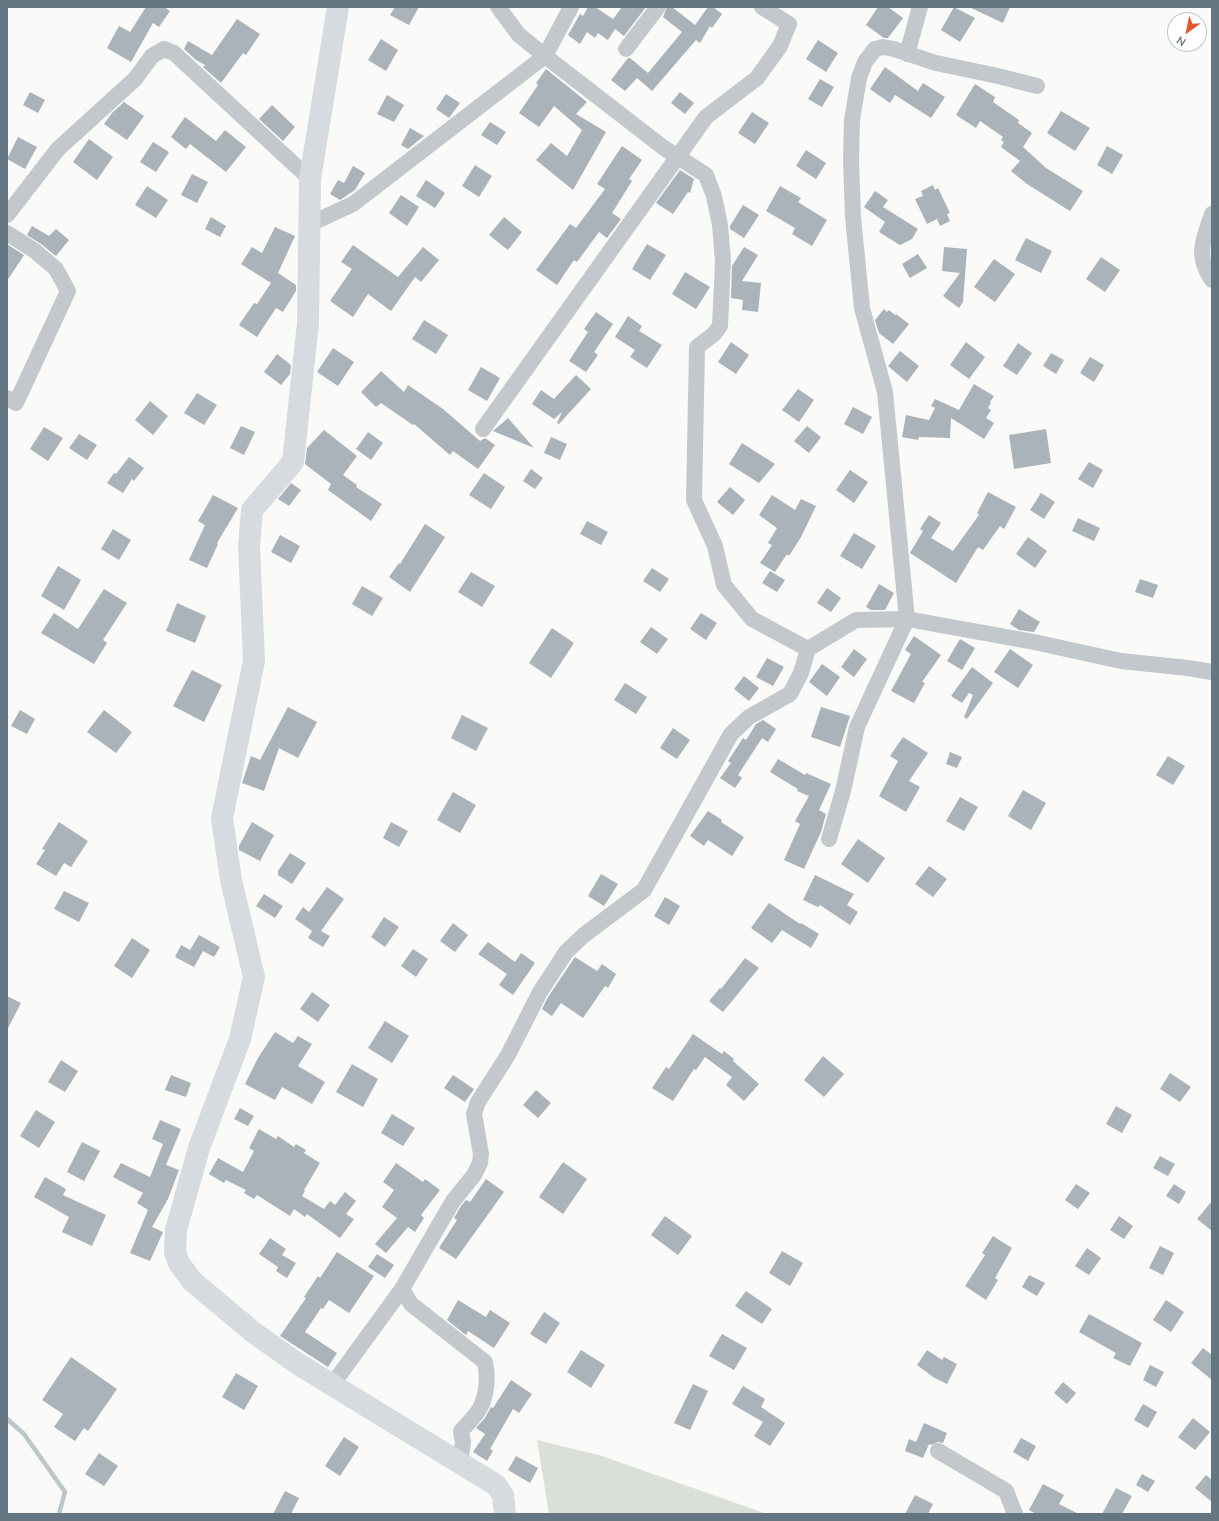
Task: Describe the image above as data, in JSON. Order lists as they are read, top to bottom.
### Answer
{
  "north": "bottom left"
}
